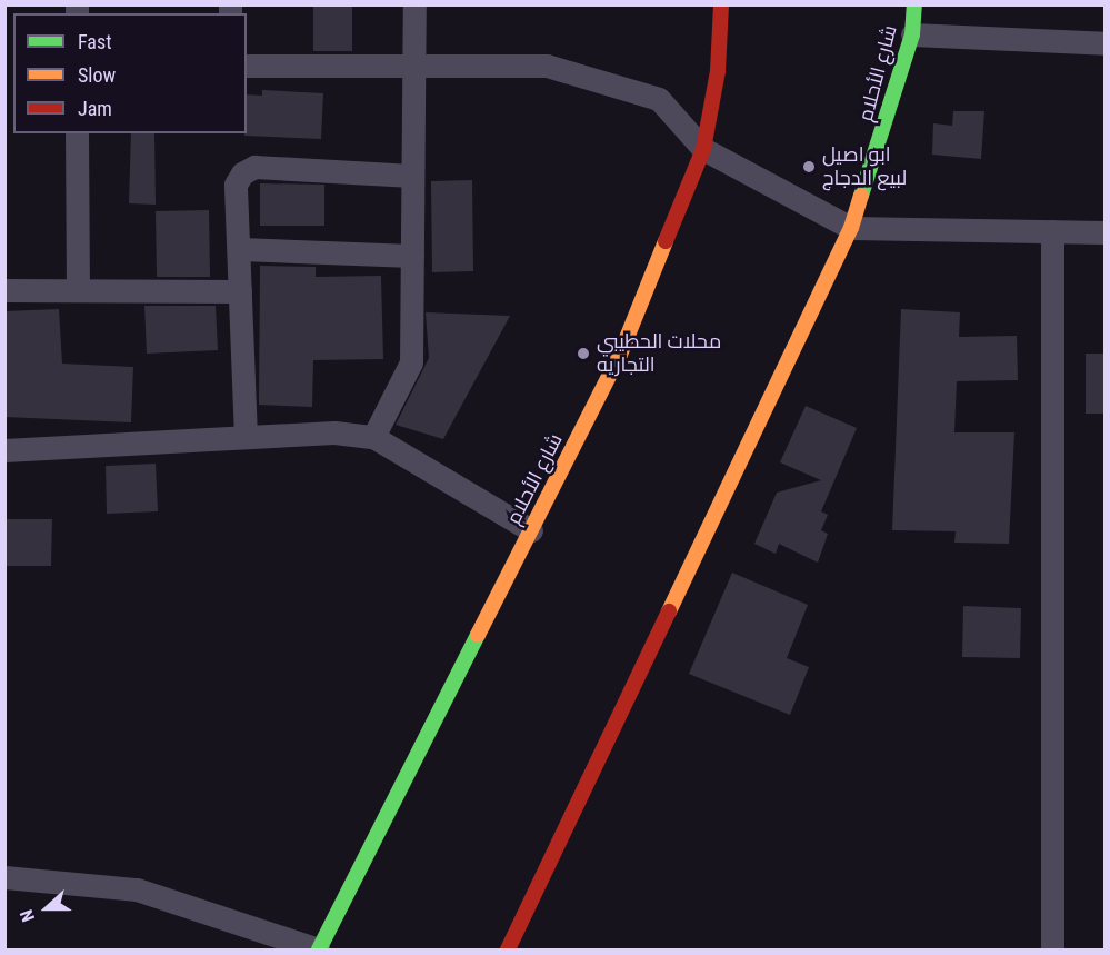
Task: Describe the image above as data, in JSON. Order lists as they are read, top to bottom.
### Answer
{
  "streets": {
    "main road": ["شارع الأحلام"]
  },
  "places": ["ابو اصيل لبيع الدجاج", "محلات الحطيبي التجاريه"],
  "legend": ["Fast", "Slow", "Jam"],
  "north": "left"
}
